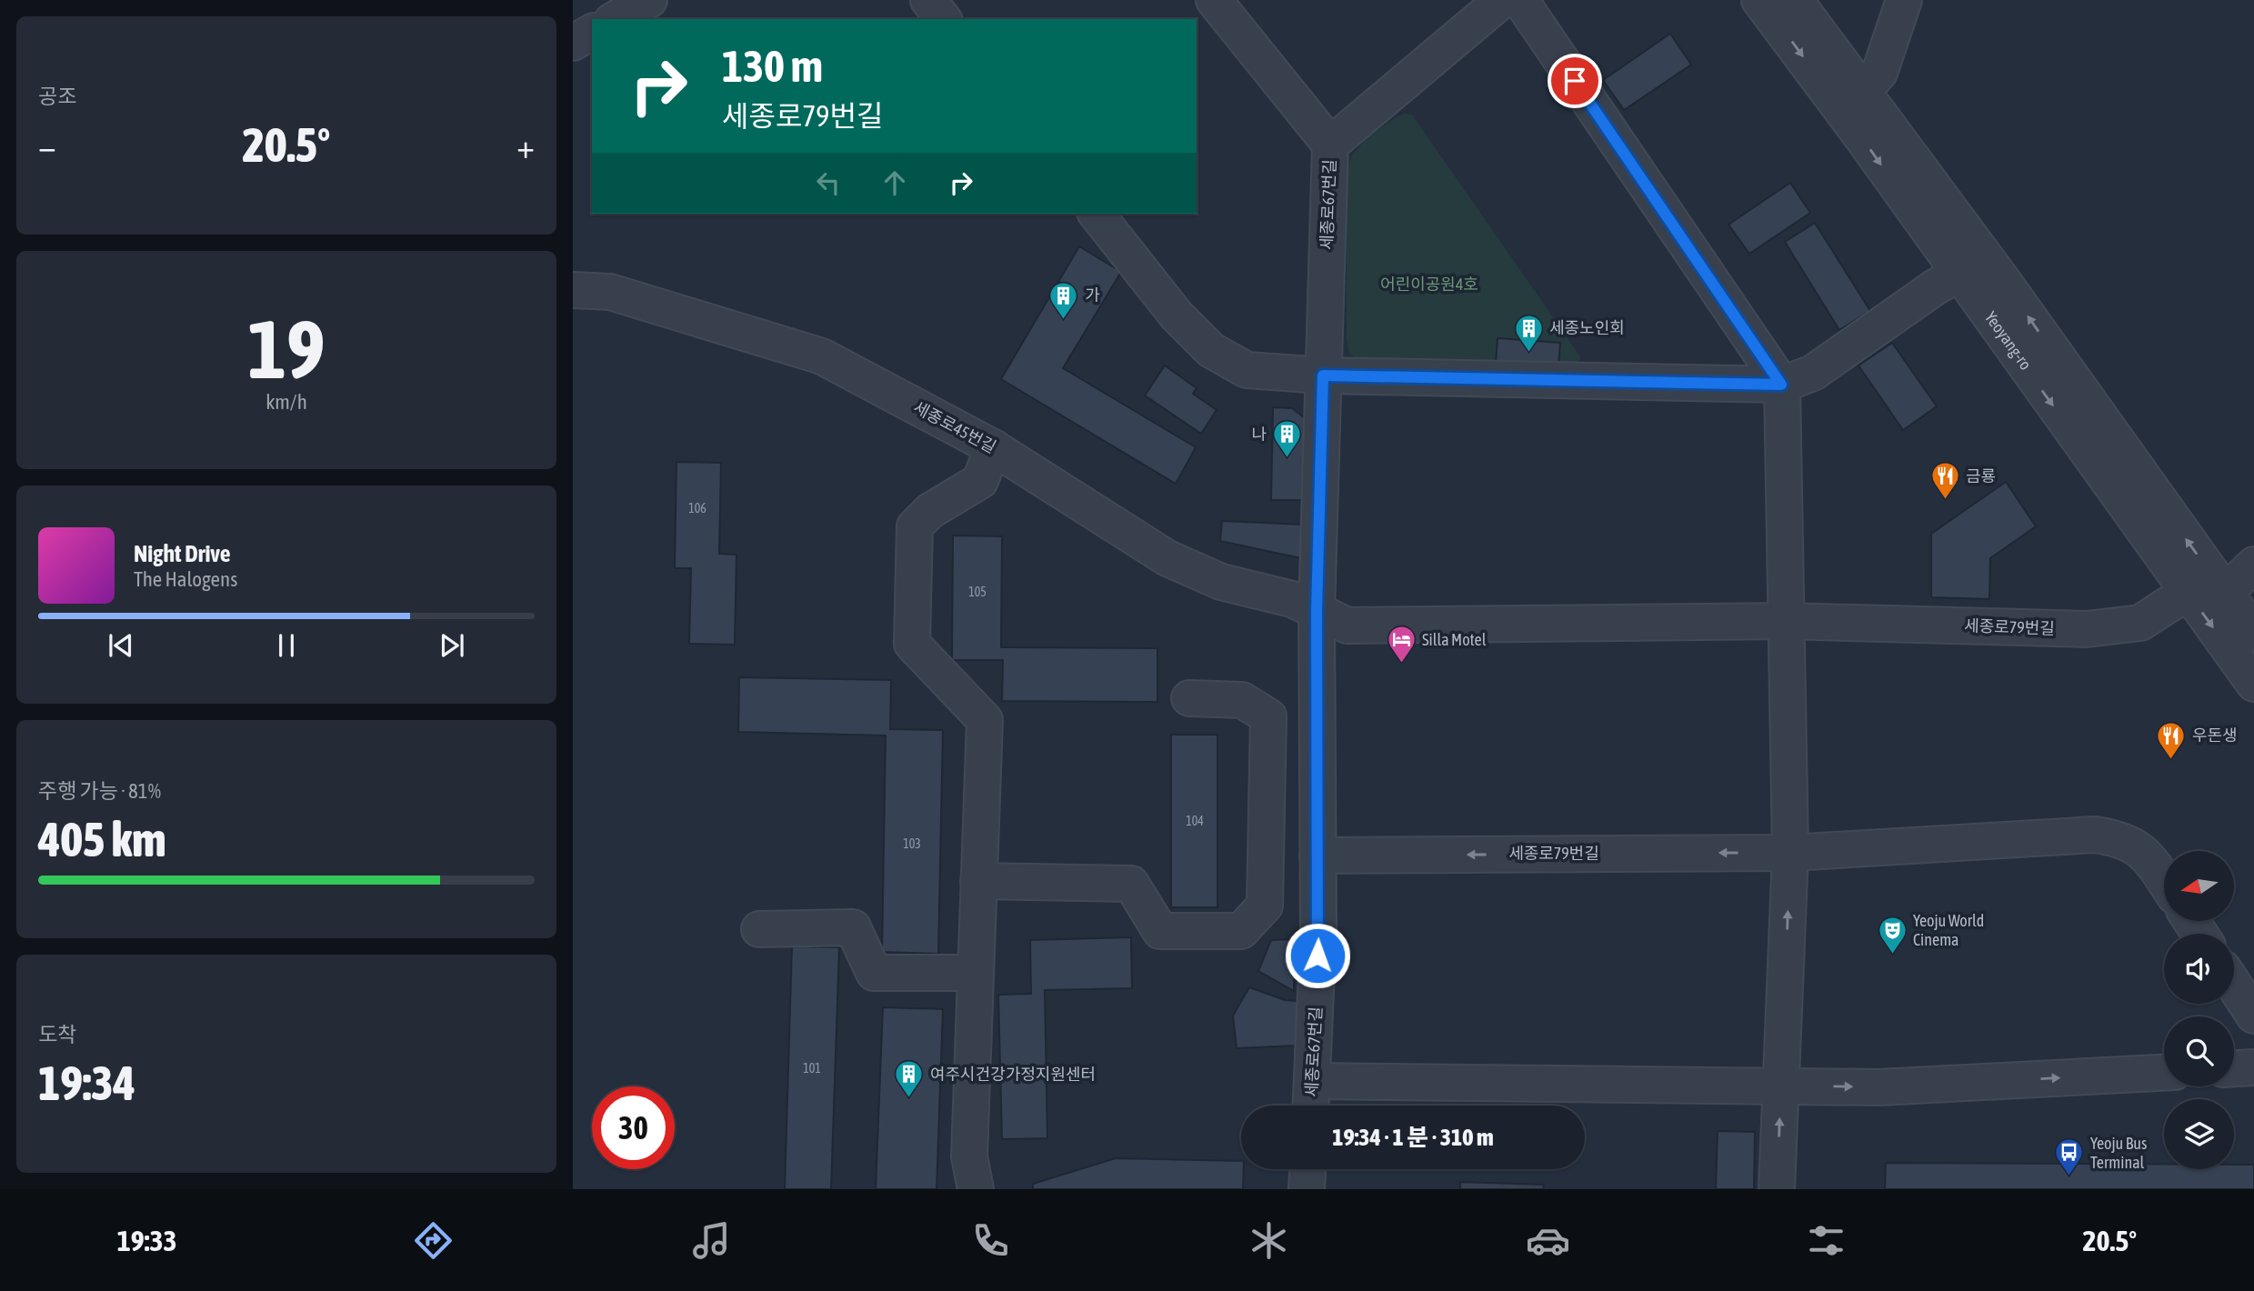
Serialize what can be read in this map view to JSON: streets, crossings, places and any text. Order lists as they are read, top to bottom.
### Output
{
  "streets": {
    "street": [
      "세종로67번길",
      "Yeoyang-ro",
      "세종로45번길",
      "세종로79번길"
    ]
  },
  "crossings": [
    ["세종로67번길", "세종로45번길"],
    ["세종로67번길", "세종로79번길"],
    ["Yeoyang-ro", "세종로79번길"],
    ["세종로45번길", "세종로79번길"]
  ],
  "parks": ["어린이공원4호"],
  "places": {
    "building": [
      "가",
      "세종노인회",
      "나",
      "여주시건강가정지원센터"
    ],
    "restaurant": ["금룡", "우돈생"],
    "hotel": ["Silla Motel"],
    "theatre": ["Yeoju World Cinema"],
    "bus stop": ["Yeoju Bus Terminal"]
  },
  "house_numbers": [
    "106",
    "105",
    "104",
    "103",
    "101"
  ],
  "north": "left",
  "page": {
    "tile": [
      "공조",
      ["19", "km/h"],
      ["주행 가능 · 81%", "405 km"],
      ["도착", "19:34"]
    ],
    "turn": ["130 m", "세종로79번길"],
    "heat": ["−", "20.5°", "+"],
    "song": ["Night Drive", "The Halogens"],
    "limit": "30",
    "trip": "19:34 · 1 분 · 310 m",
    "tabs": ["19:33", "20.5°"]
  }
}
